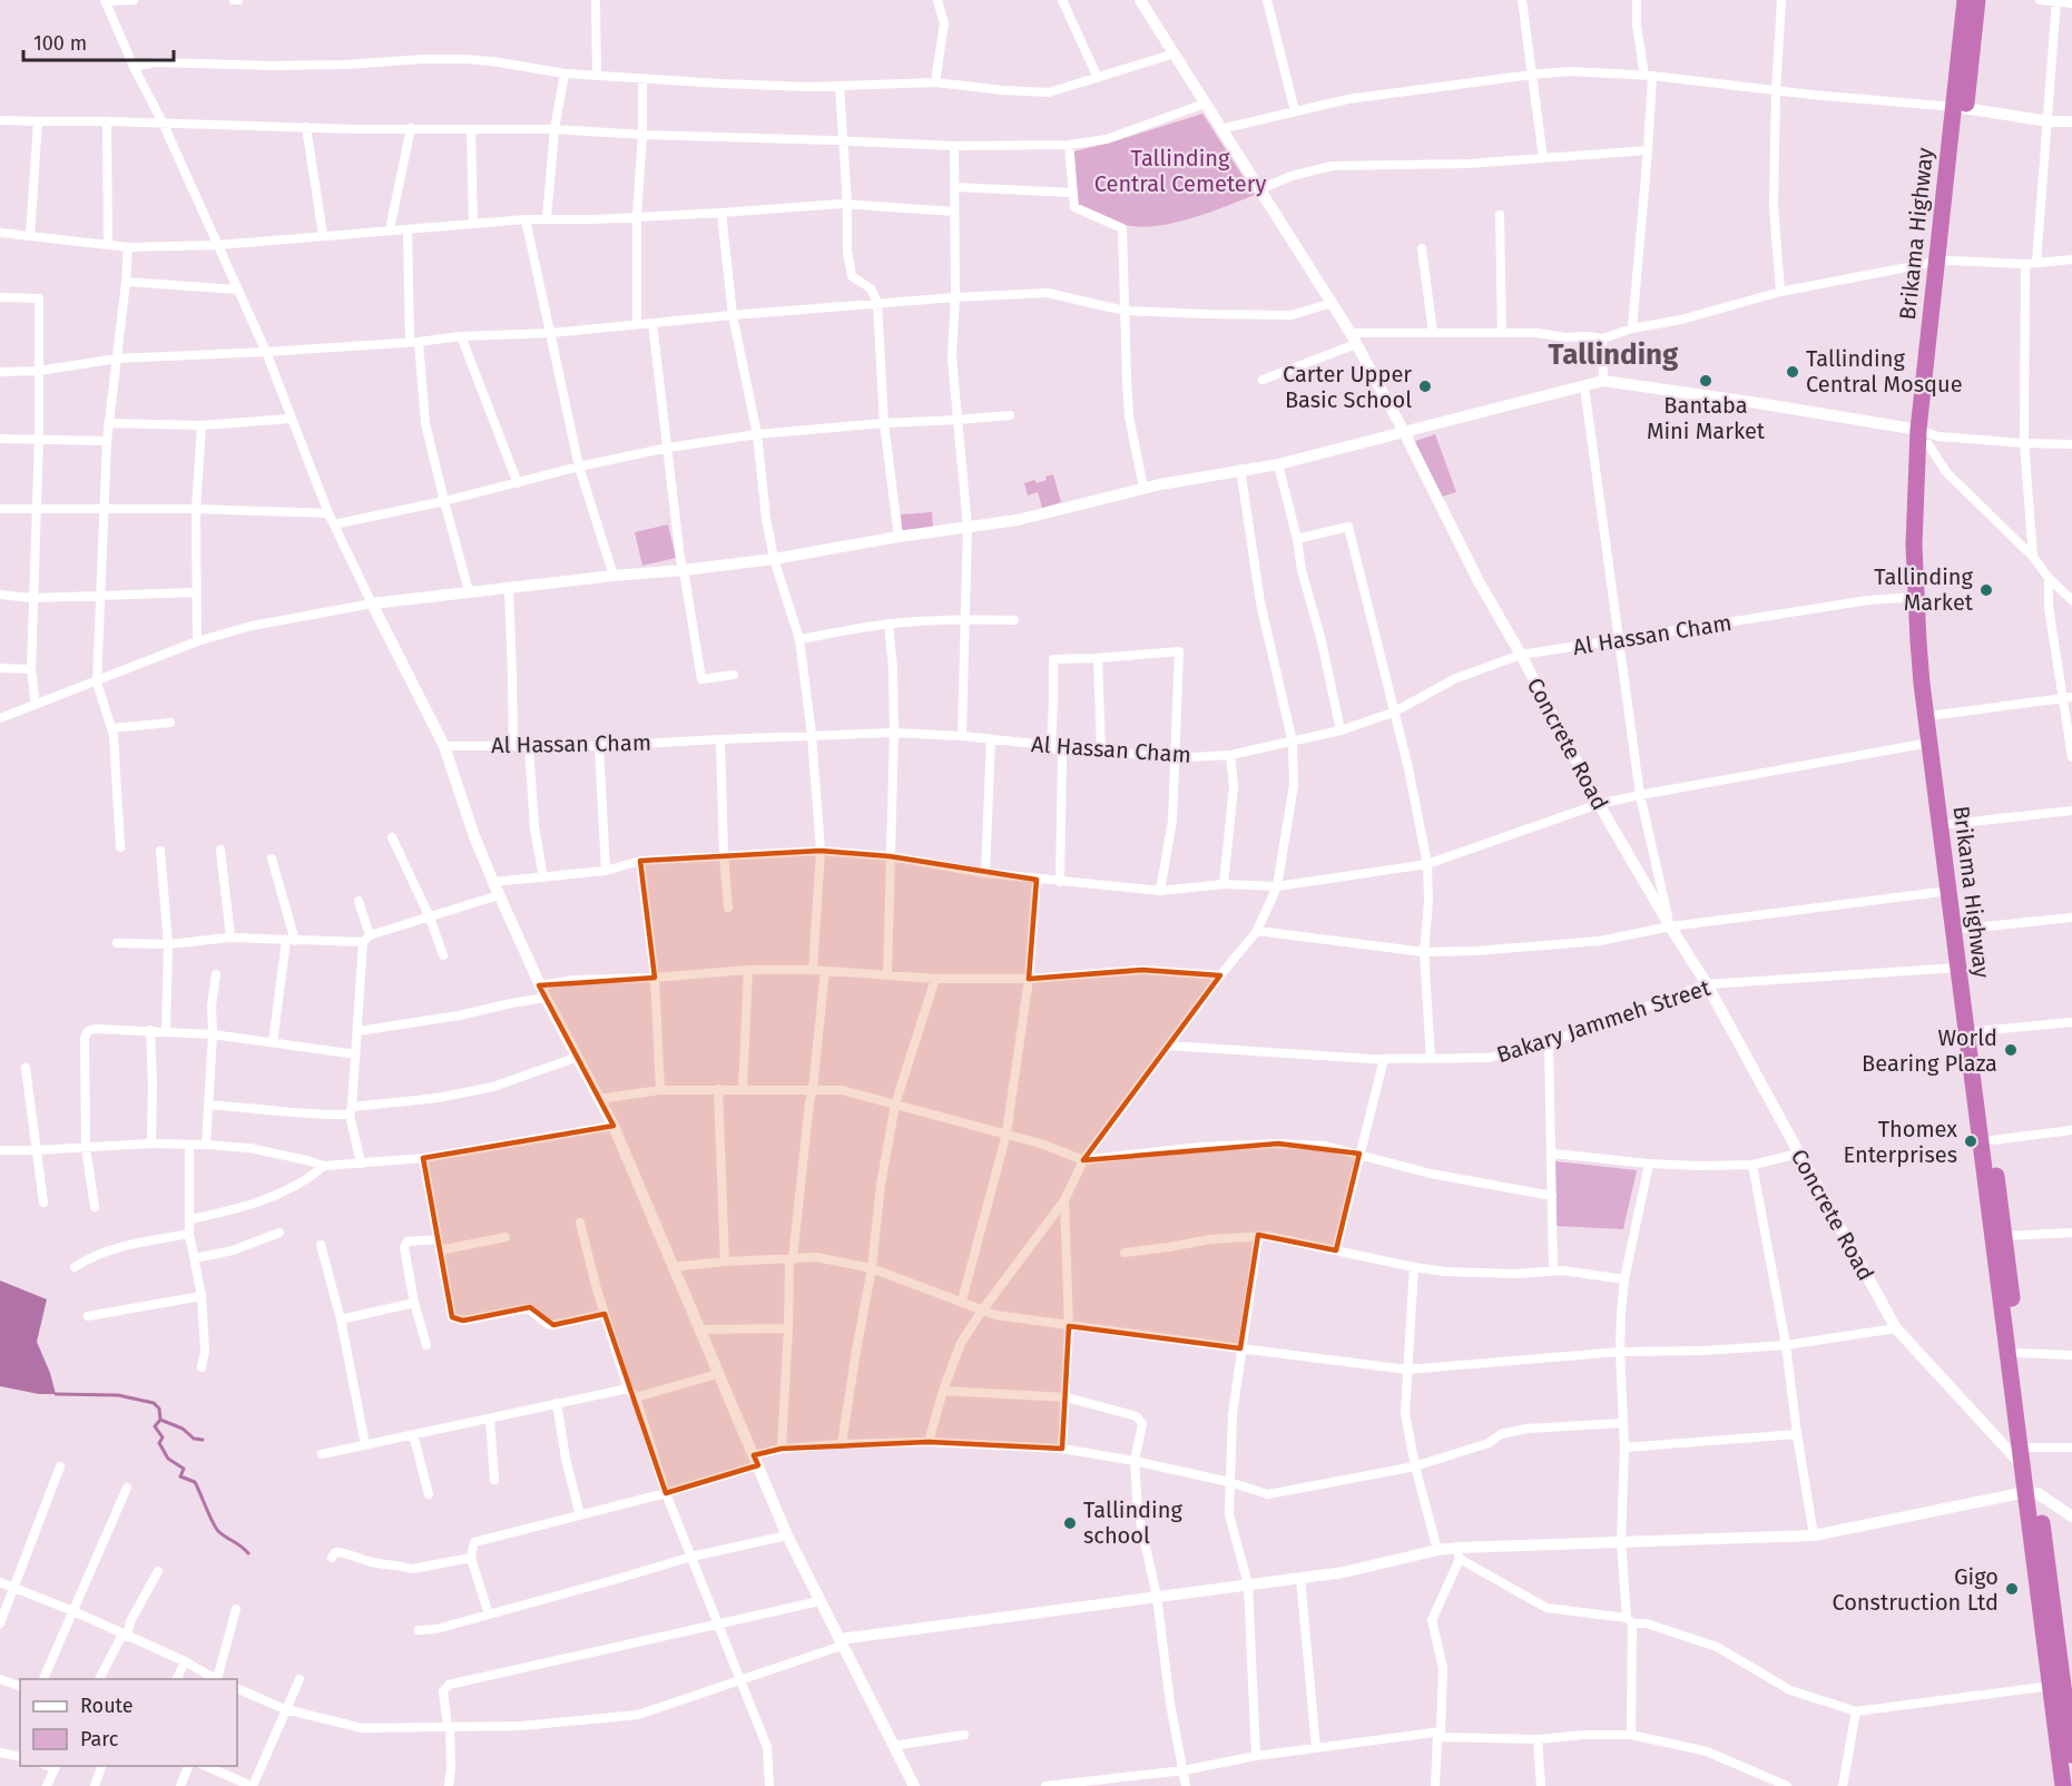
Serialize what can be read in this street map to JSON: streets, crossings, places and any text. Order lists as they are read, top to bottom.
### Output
{
  "streets": {
    "highway": ["Brikama Highway"],
    "street": ["Al Hassan Cham", "Concrete Road", "Bakary Jammeh Street"]
  },
  "crossings": [
    ["Brikama Highway", "Al Hassan Cham"],
    ["Brikama Highway", "Concrete Road"],
    ["Brikama Highway", "Bakary Jammeh Street"],
    ["Al Hassan Cham", "Concrete Road"],
    ["Concrete Road", "Bakary Jammeh Street"]
  ],
  "districts": ["Tallinding"],
  "parks": ["Tallinding Central Cemetery"],
  "places": [
    "Tallinding Central Mosque",
    "Bantaba Mini Market",
    "Carter Upper Basic School",
    "Tallinding Market",
    "World Bearing Plaza",
    "Thomex Enterprises",
    "Tallinding school",
    "Gigo Construction Ltd"
  ],
  "legend": ["Route", "Parc"],
  "scale_bar": "100 m"
}
